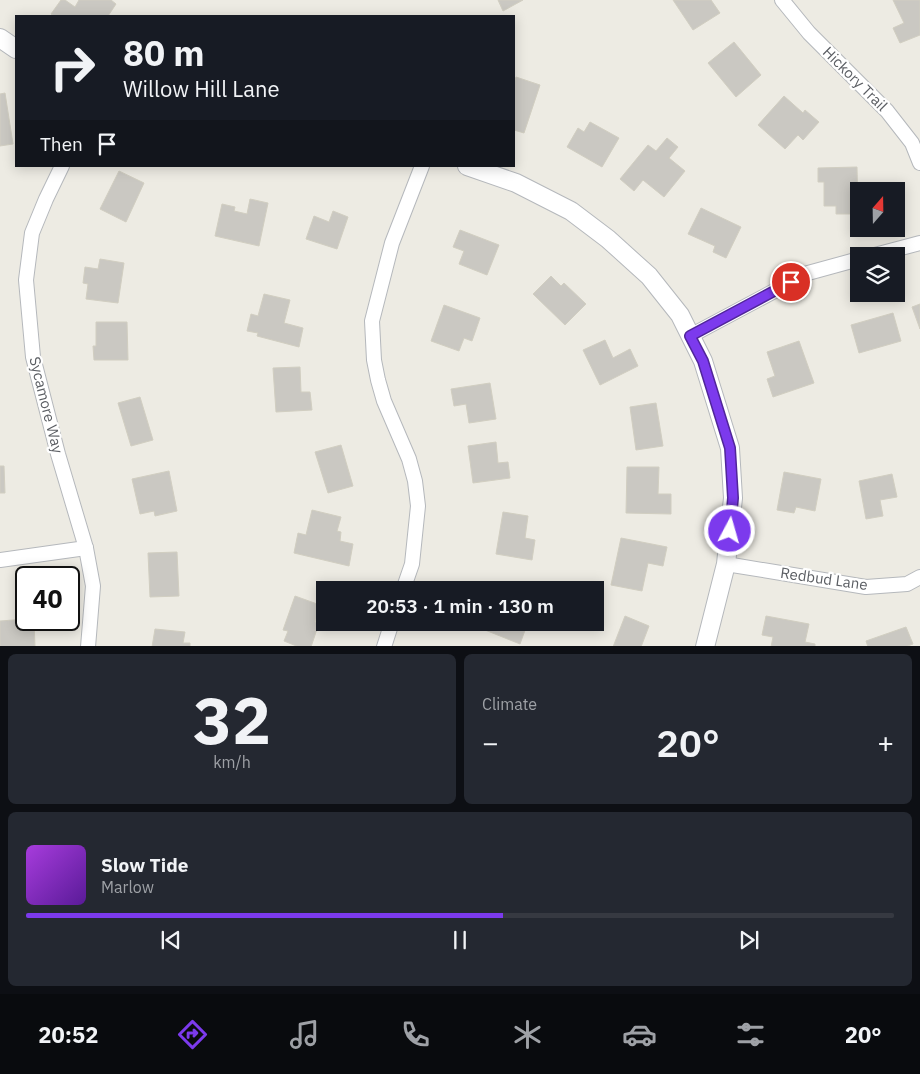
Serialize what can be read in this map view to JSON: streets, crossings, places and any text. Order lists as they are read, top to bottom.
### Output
{
  "streets": {
    "street": ["Hickory Trail", "Sycamore Way", "Redbud Lane"]
  },
  "north": "top",
  "page": {
    "turn": ["80 m", "Willow Hill Lane"],
    "then": "Then",
    "limit": "40",
    "trip": "20:53 · 1 min · 130 m",
    "tile": [
      ["32", "km/h"],
      "Climate"
    ],
    "heat": ["−", "20°", "+"],
    "song": ["Slow Tide", "Marlow"],
    "tabs": ["20:52", "20°"]
  }
}
